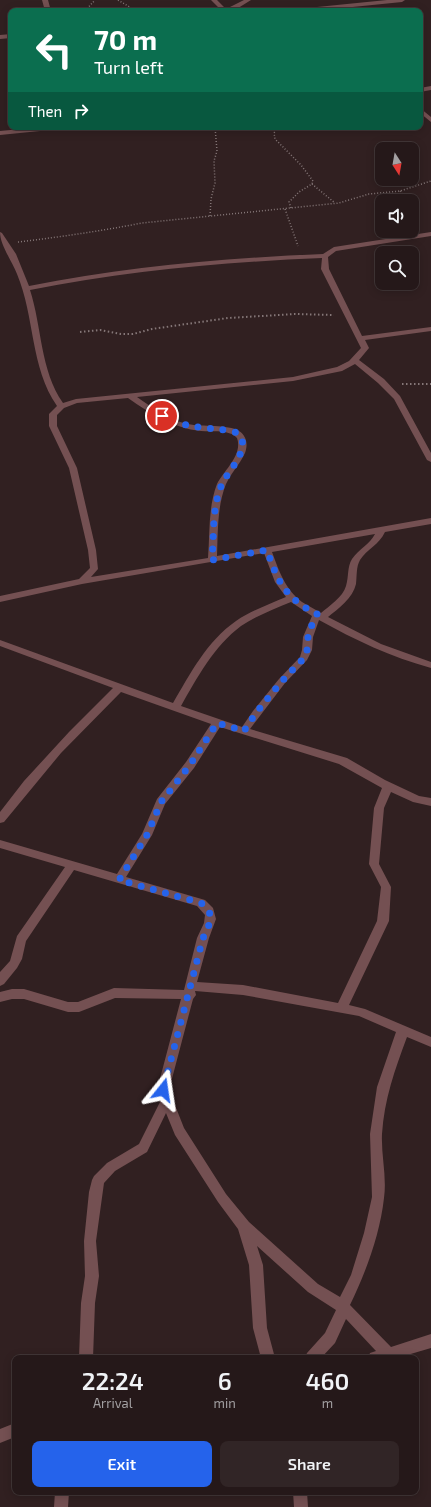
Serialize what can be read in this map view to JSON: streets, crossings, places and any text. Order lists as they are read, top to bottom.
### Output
{
  "north": "bottom",
  "page": {
    "turn": ["70 m", "Turn left"],
    "then": "Then",
    "eta": [
      "22:24",
      "Arrival",
      "6",
      "min",
      "460",
      "m"
    ],
    "buttons": ["Exit", "Share"]
  }
}
